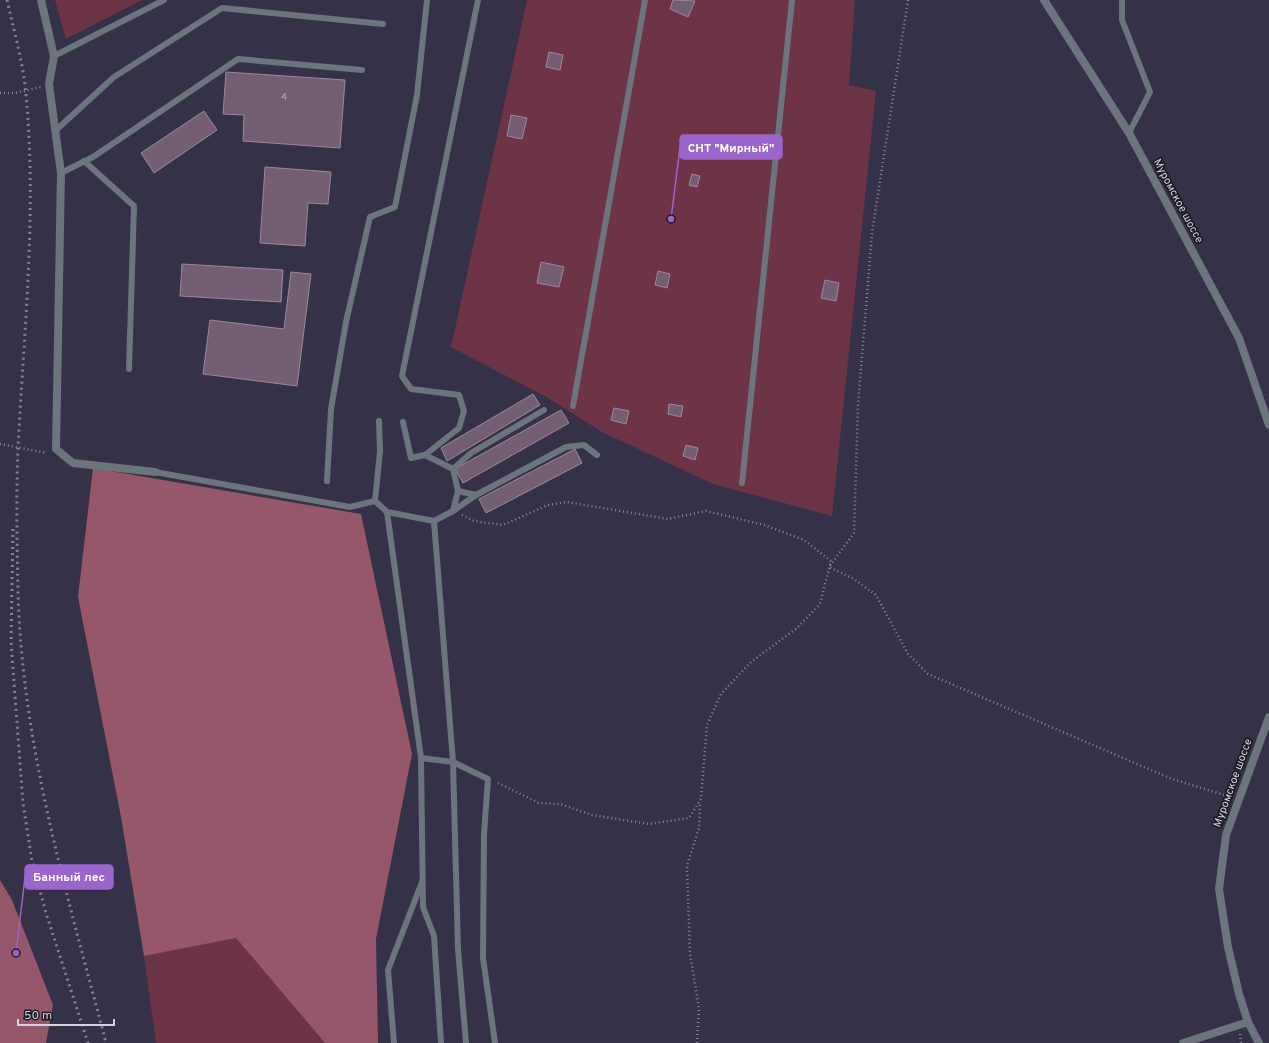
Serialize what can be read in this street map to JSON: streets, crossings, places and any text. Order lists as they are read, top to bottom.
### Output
{
  "streets": {
    "street": ["Муромское шоссе"]
  },
  "places": ["СНТ \"Мирный\"", "Банный лес"],
  "house_numbers": ["4"],
  "scale_bar": "50 m"
}
